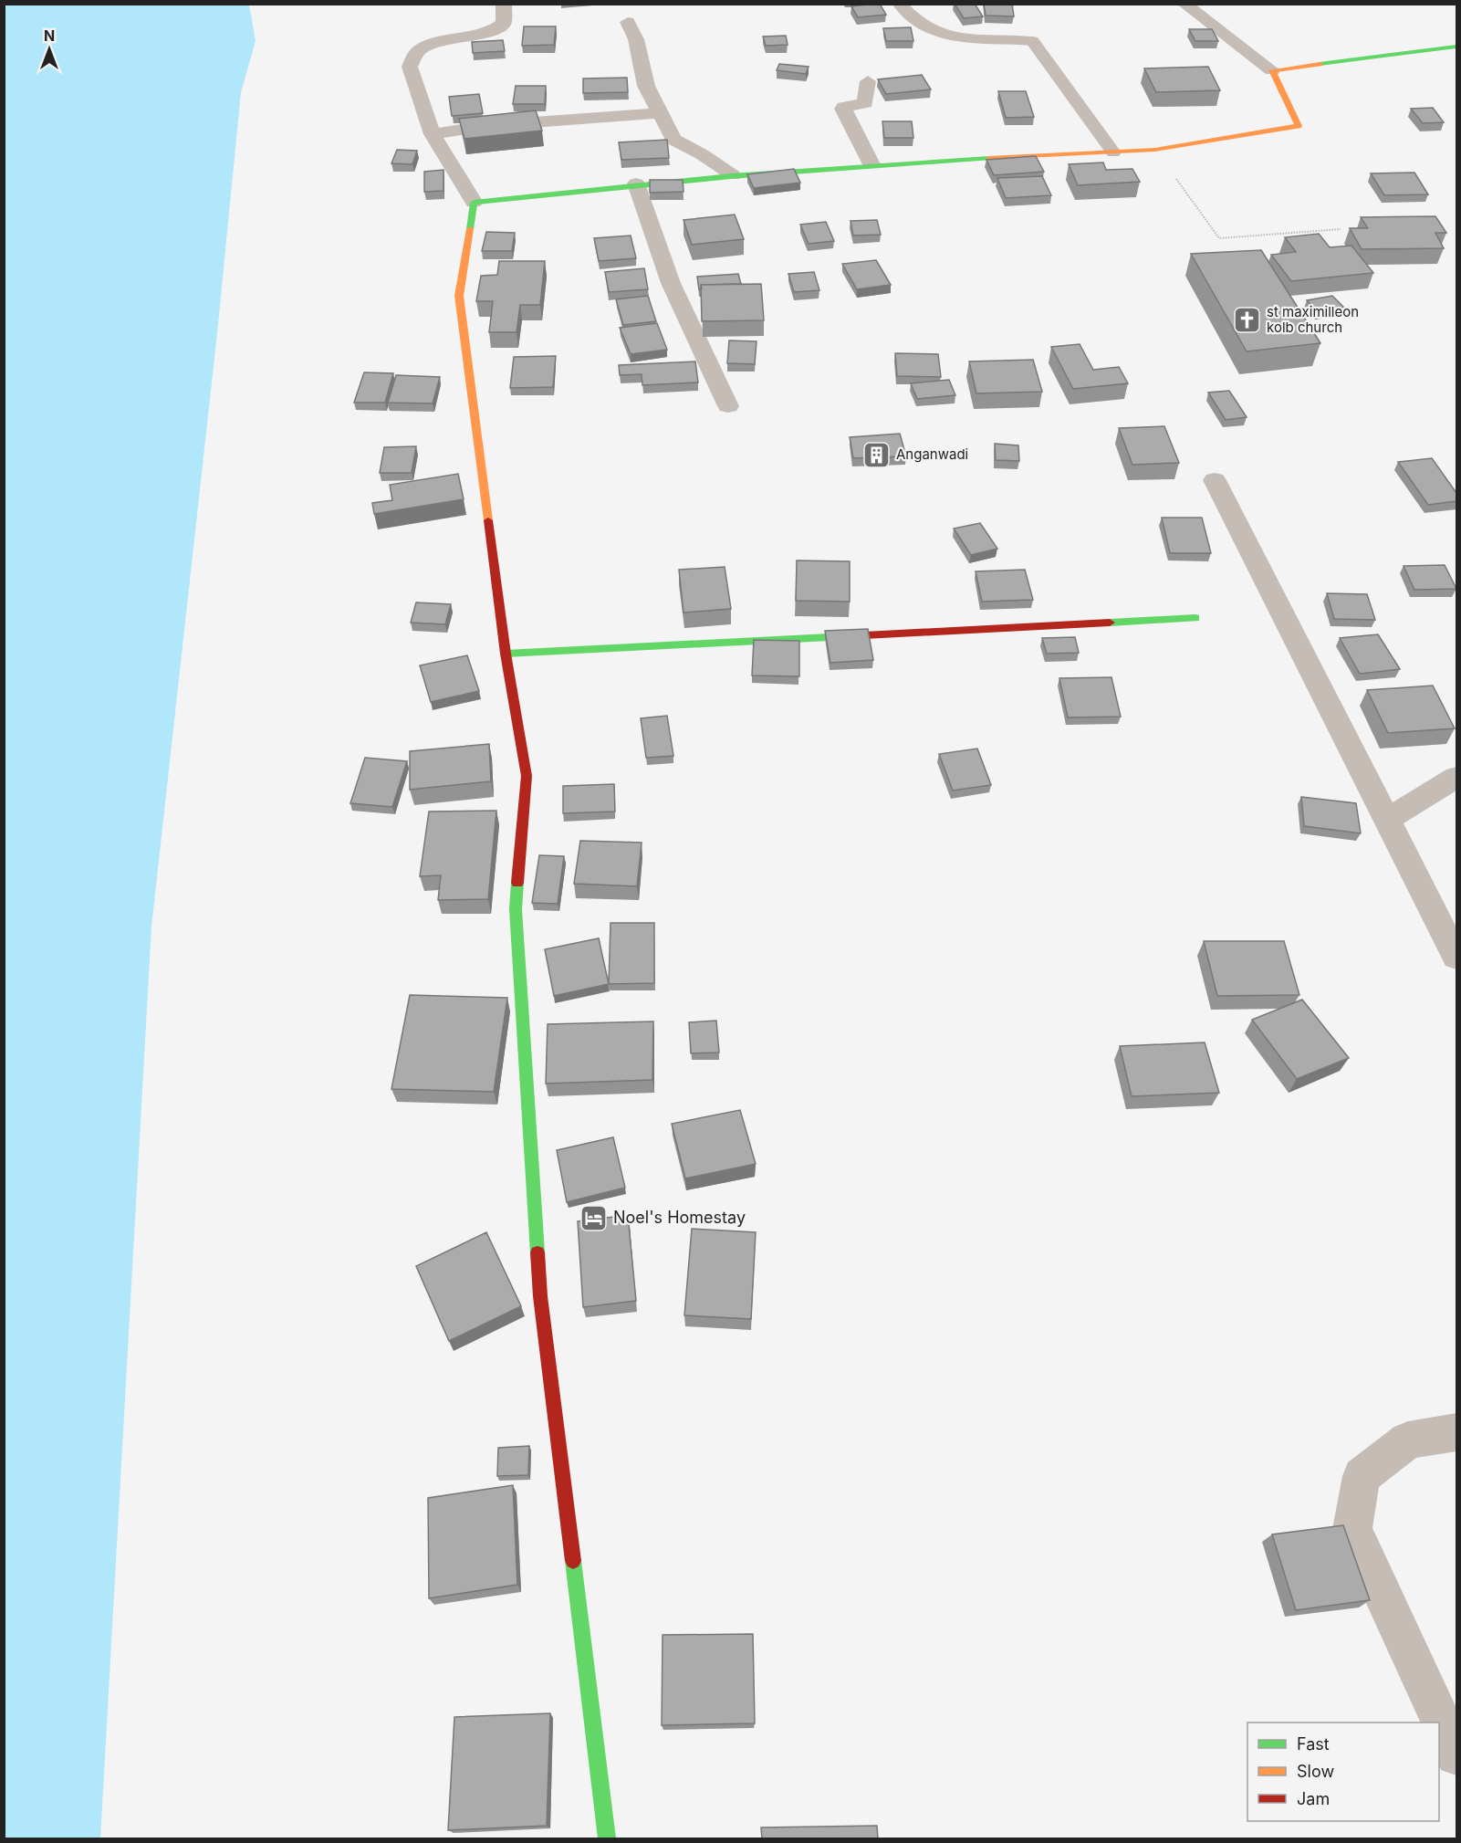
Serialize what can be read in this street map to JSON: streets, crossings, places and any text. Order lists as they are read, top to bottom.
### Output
{
  "places": {
    "church": ["st maximilleon kolb church"],
    "building": ["Anganwadi"],
    "hotel": ["Noel's Homestay"]
  },
  "legend": ["Fast", "Slow", "Jam"],
  "north": "top"
}
